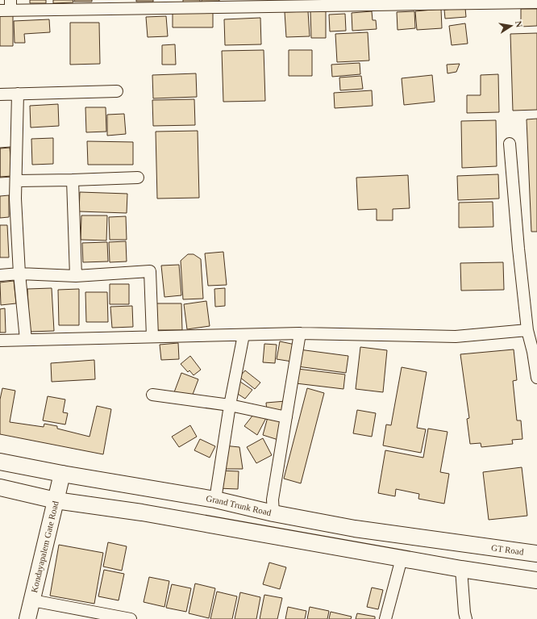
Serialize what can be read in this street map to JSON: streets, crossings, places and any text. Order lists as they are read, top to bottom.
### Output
{
  "streets": {
    "main road": ["Grand Trunk Road", "Kondayapalem Gate Road", "GT Road"]
  },
  "crossings": [
    ["Grand Trunk Road", "Kondayapalem Gate Road"],
    ["Grand Trunk Road", "GT Road"]
  ],
  "north": "right"
}
